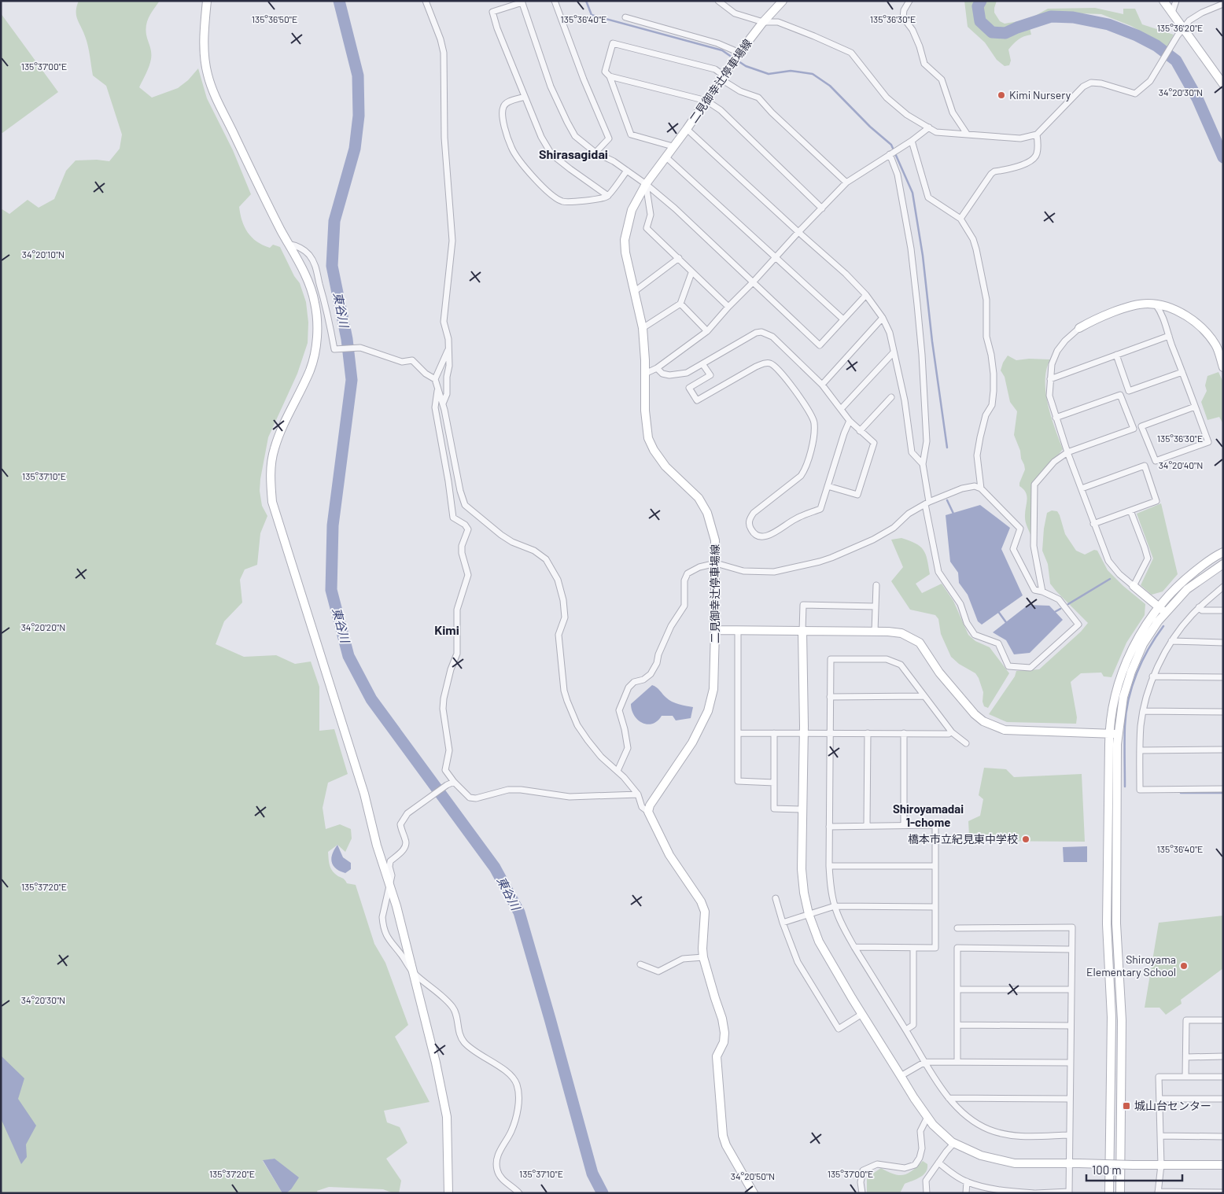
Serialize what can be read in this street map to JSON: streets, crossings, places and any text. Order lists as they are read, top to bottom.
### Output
{
  "streets": {
    "street": ["二見御幸辻停車場線"]
  },
  "districts": ["Shirasagidai", "Kimi", "Shiroyamadai 1-chome"],
  "water": ["東谷川"],
  "places": {
    "other": ["Kimi Nursery", "橋本市立紀見東中学校", "Shiroyama Elementary School"],
    "transit": ["城山台センター"]
  },
  "scale_bar": "100 m",
  "coordinates": [
    "135°36'40\"E",
    "135°36'30\"E",
    "135°36'50\"E",
    "135°36'20\"E",
    "135°37'00\"E",
    "34°20'30\"N",
    "34°20'10\"N",
    "34°20'40\"N",
    "135°37'10\"E",
    "34°20'20\"N",
    "135°37'20\"E",
    "34°20'50\"N"
  ]
}
